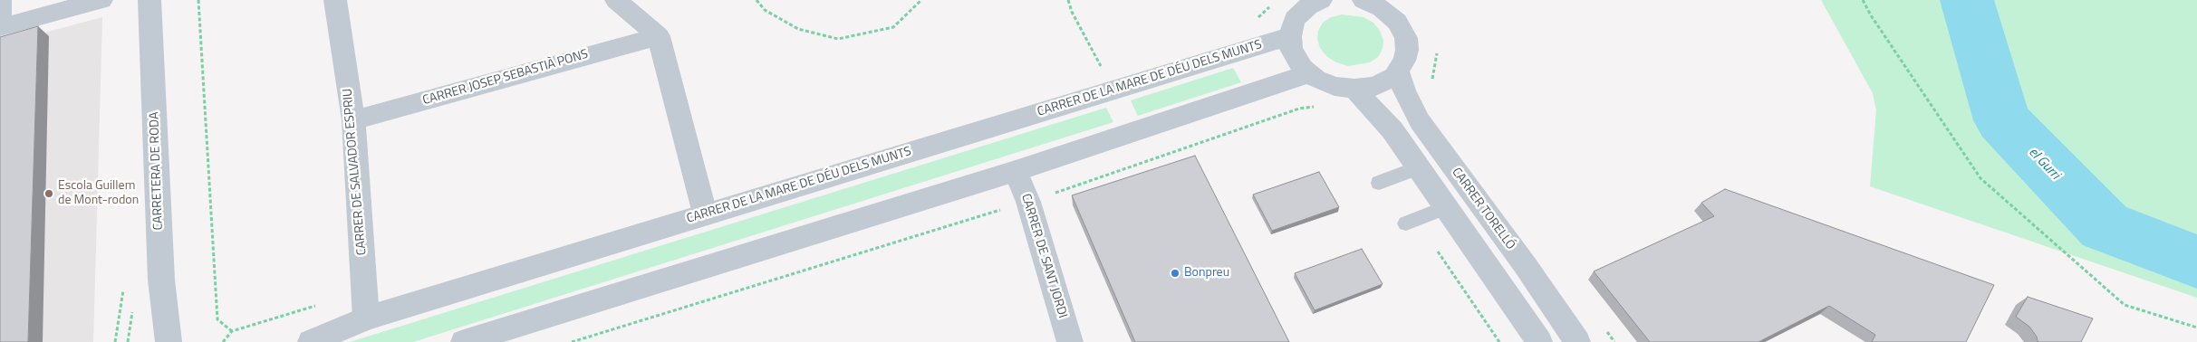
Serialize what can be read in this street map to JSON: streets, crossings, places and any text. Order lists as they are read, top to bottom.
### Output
{
  "streets": {
    "street": [
      "CARRER JOSEP SEBASTIÀ PONS",
      "CARRER DE LA MARE DE DÉU DELS MUNTS",
      "CARRETERA DE RODA",
      "CARRER DE SALVADOR ESPRIU",
      "CARRER TORELLÓ",
      "CARRER DE SANT JORDI"
    ]
  },
  "crossings": [
    ["CARRER JOSEP SEBASTIÀ PONS", "CARRER DE SALVADOR ESPRIU"],
    ["CARRER DE LA MARE DE DÉU DELS MUNTS", "CARRER DE SALVADOR ESPRIU"]
  ],
  "water": ["el Gurri"],
  "places": ["Escola Guillem de Mont-rodon", "Bonpreu"]
}
